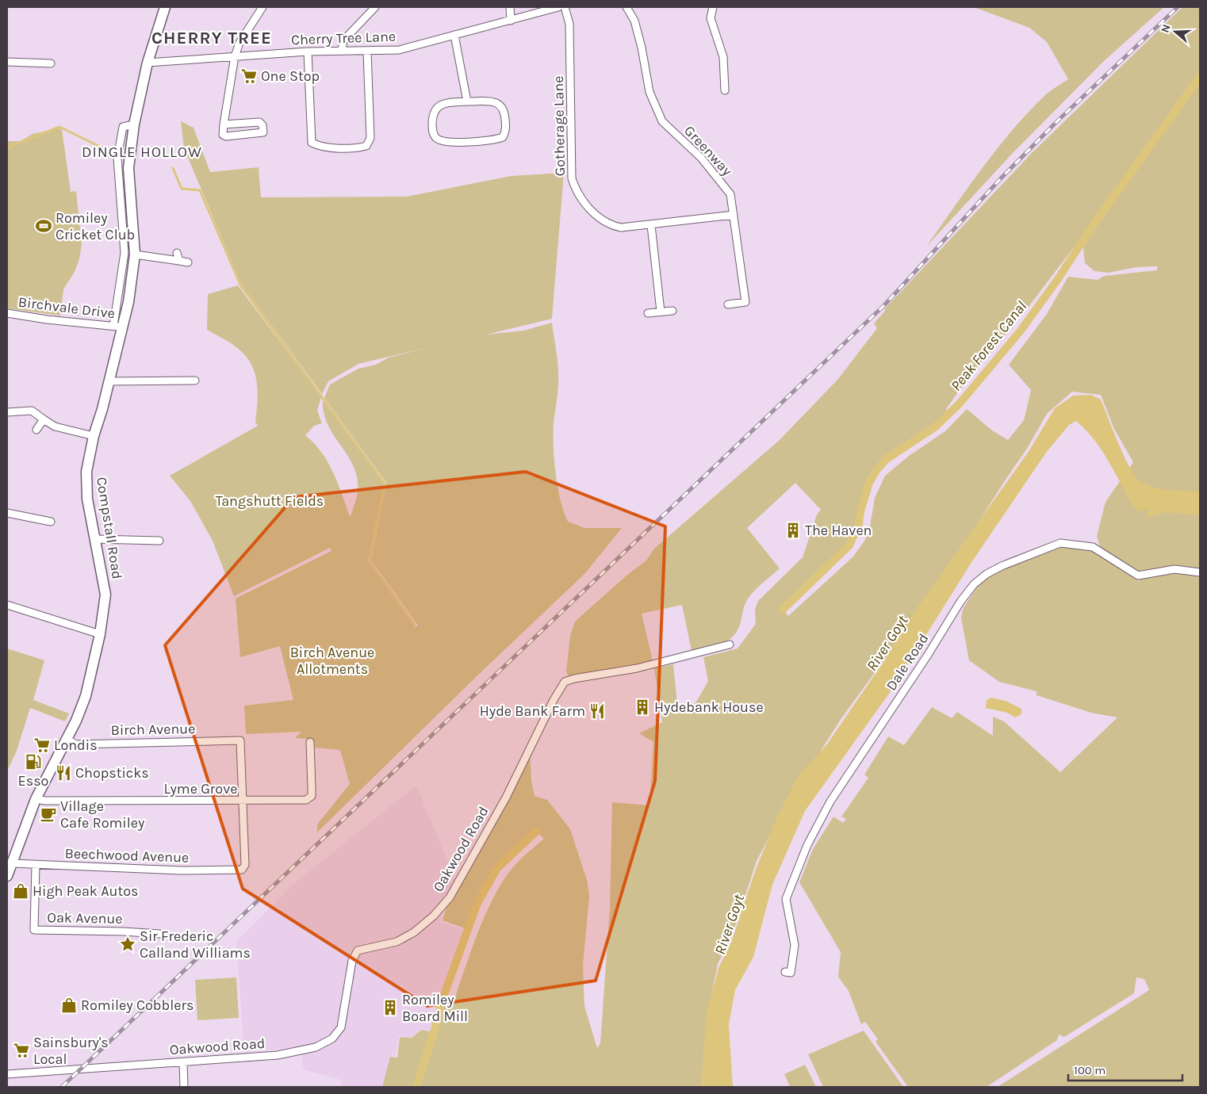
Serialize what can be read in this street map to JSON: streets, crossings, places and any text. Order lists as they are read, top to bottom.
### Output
{
  "streets": {
    "main road": ["Compstall Road"],
    "street": [
      "Cherry Tree Lane",
      "Gotherage Lane",
      "Greenway",
      "Birchvale Drive",
      "Dale Road",
      "Birch Avenue",
      "Lyme Grove",
      "Oakwood Road",
      "Beechwood Avenue",
      "Oak Avenue"
    ]
  },
  "crossings": [
    ["Cherry Tree Lane", "Compstall Road"],
    ["Gotherage Lane", "Greenway"],
    ["Birchvale Drive", "Compstall Road"],
    ["Compstall Road", "Birch Avenue"],
    ["Compstall Road", "Lyme Grove"],
    ["Compstall Road", "Beechwood Avenue"],
    ["Birch Avenue", "Lyme Grove"],
    ["Birch Avenue", "Beechwood Avenue"],
    ["Lyme Grove", "Beechwood Avenue"],
    ["Beechwood Avenue", "Oak Avenue"]
  ],
  "districts": ["CHERRY TREE", "DINGLE HOLLOW"],
  "water": ["Peak Forest Canal", "River Goyt"],
  "parks": ["Tangshutt Fields", "Birch Avenue Allotments"],
  "places": {
    "supermarket": ["One Stop", "Londis", "Sainsbury's Local"],
    "sports": ["Romiley Cricket Club"],
    "building": ["The Haven", "Hydebank House", "Romiley Board Mill"],
    "restaurant": ["Hyde Bank Farm", "Chopsticks"],
    "fuel station": ["Esso"],
    "cafe": ["Village Cafe Romiley"],
    "shop": ["High Peak Autos", "Romiley Cobblers"],
    "place": ["Sir Frederic Calland Williams"]
  },
  "scale_bar": "100 m",
  "north": "left"
}
